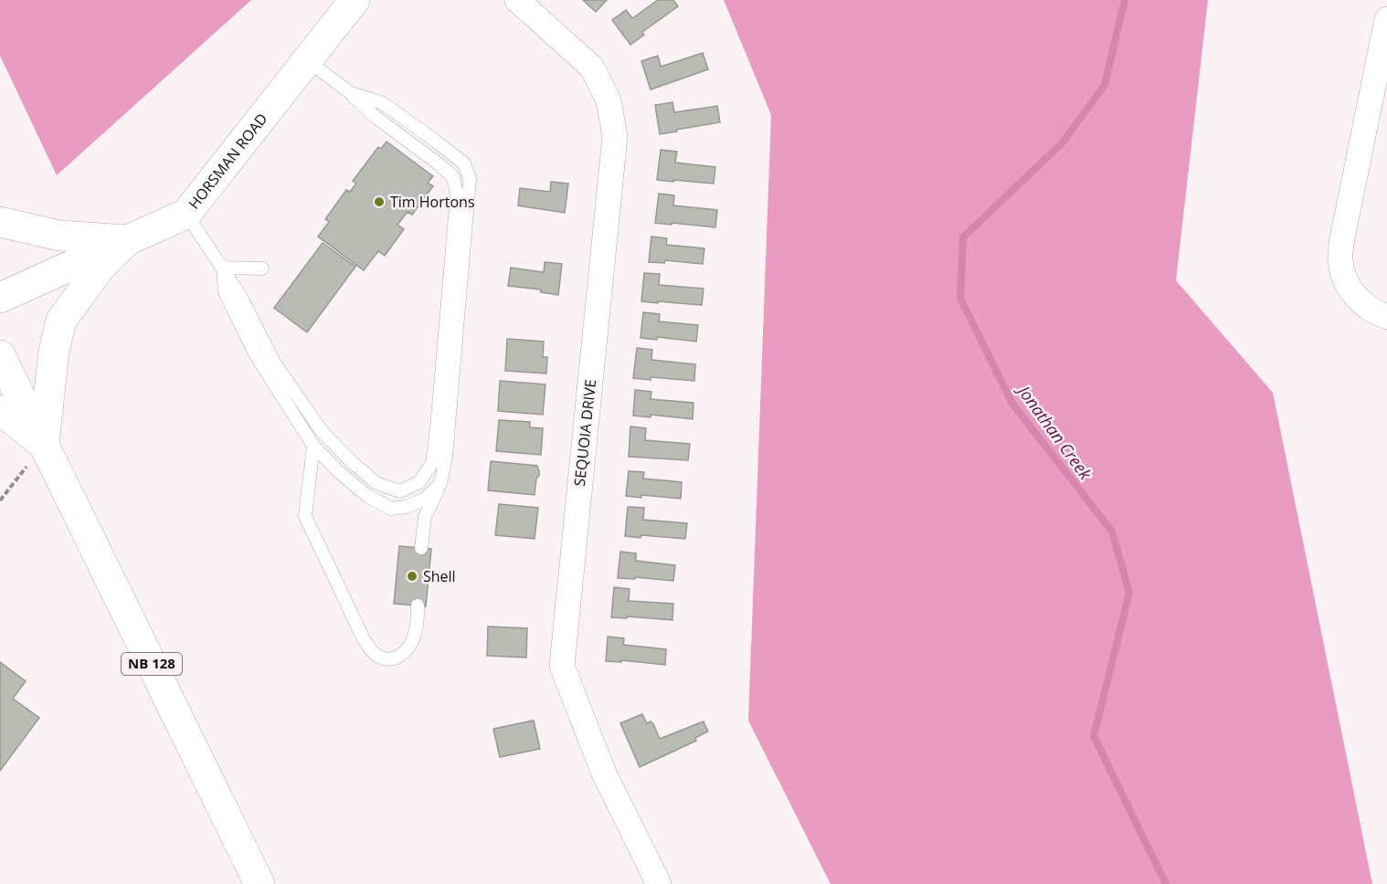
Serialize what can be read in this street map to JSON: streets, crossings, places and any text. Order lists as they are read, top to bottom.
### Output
{
  "streets": {
    "main road": ["HORSMAN ROAD", "NB 128"],
    "street": ["SEQUOIA DRIVE"]
  },
  "water": ["Jonathan Creek"],
  "places": ["Tim Hortons", "Shell"]
}
